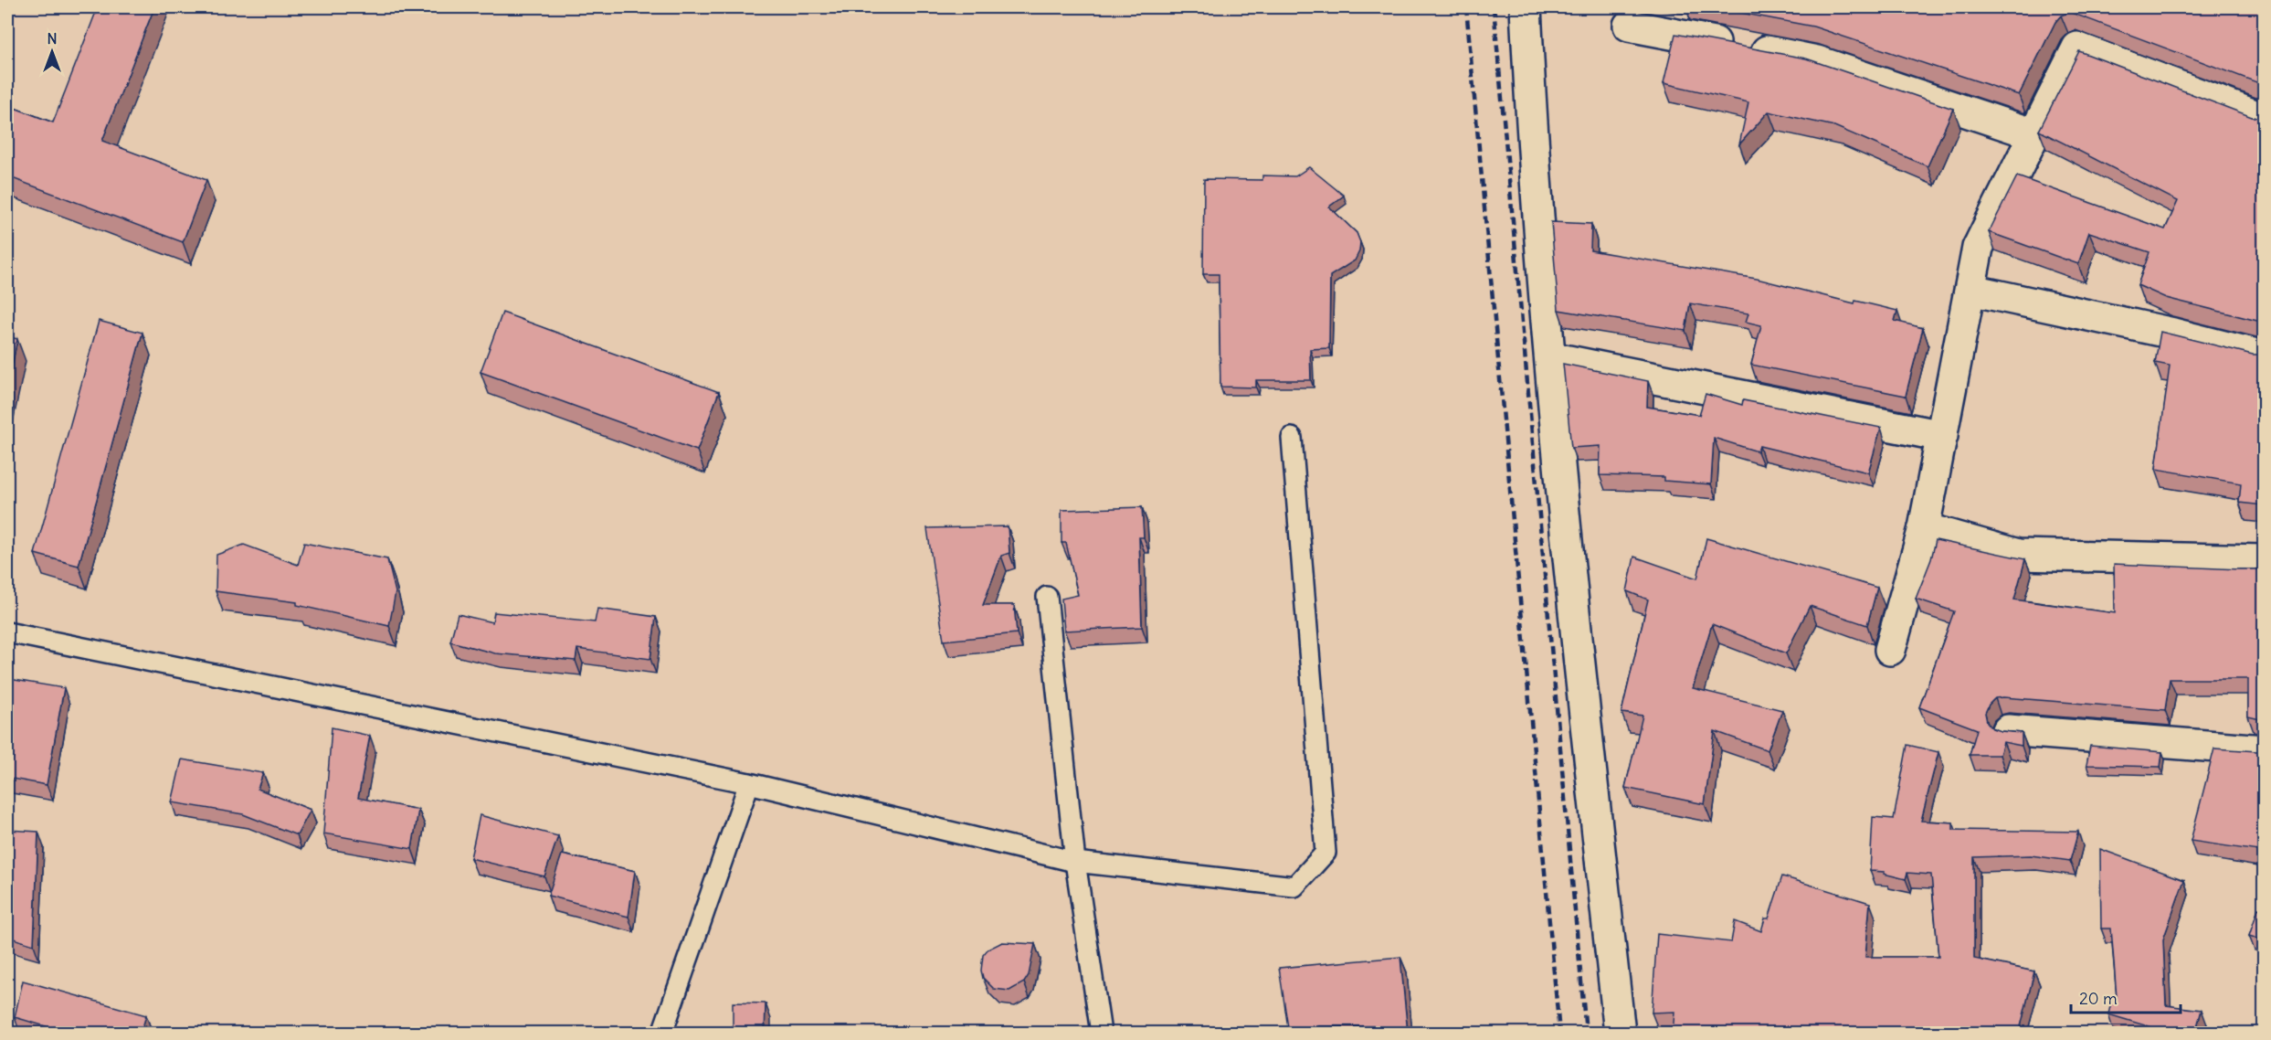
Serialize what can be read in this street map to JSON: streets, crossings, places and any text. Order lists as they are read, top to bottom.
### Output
{
  "scale_bar": "20 m",
  "north": "top"
}
